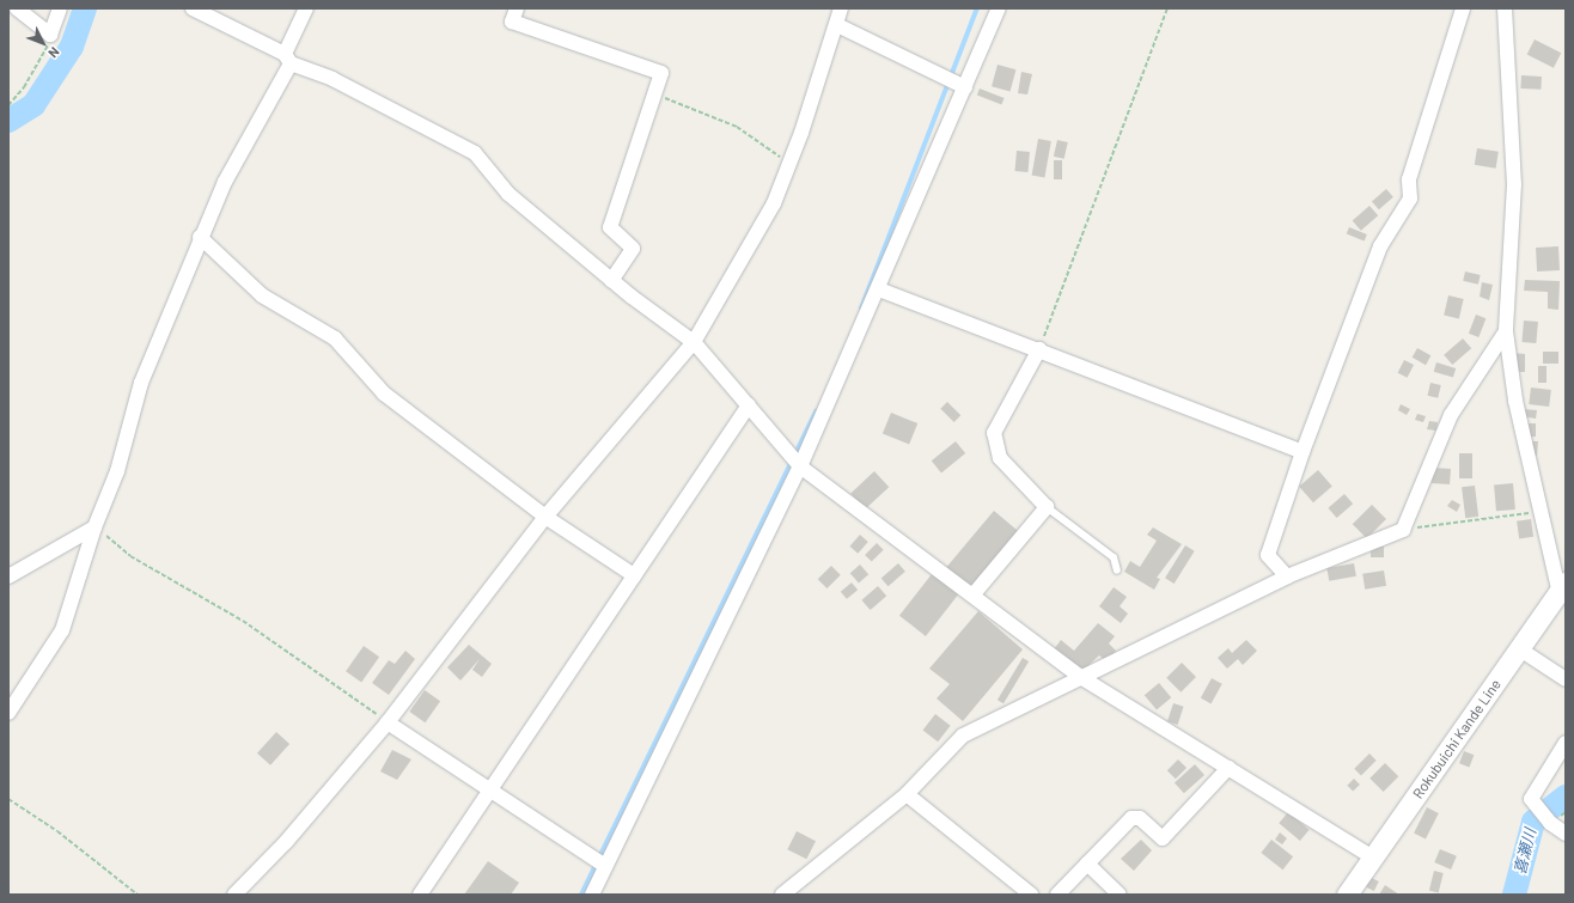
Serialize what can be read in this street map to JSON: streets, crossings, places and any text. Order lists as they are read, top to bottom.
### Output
{
  "streets": {
    "main road": ["Rokubuichi Kande Line"]
  },
  "water": ["喜瀬川"],
  "north": "bottom right"
}
